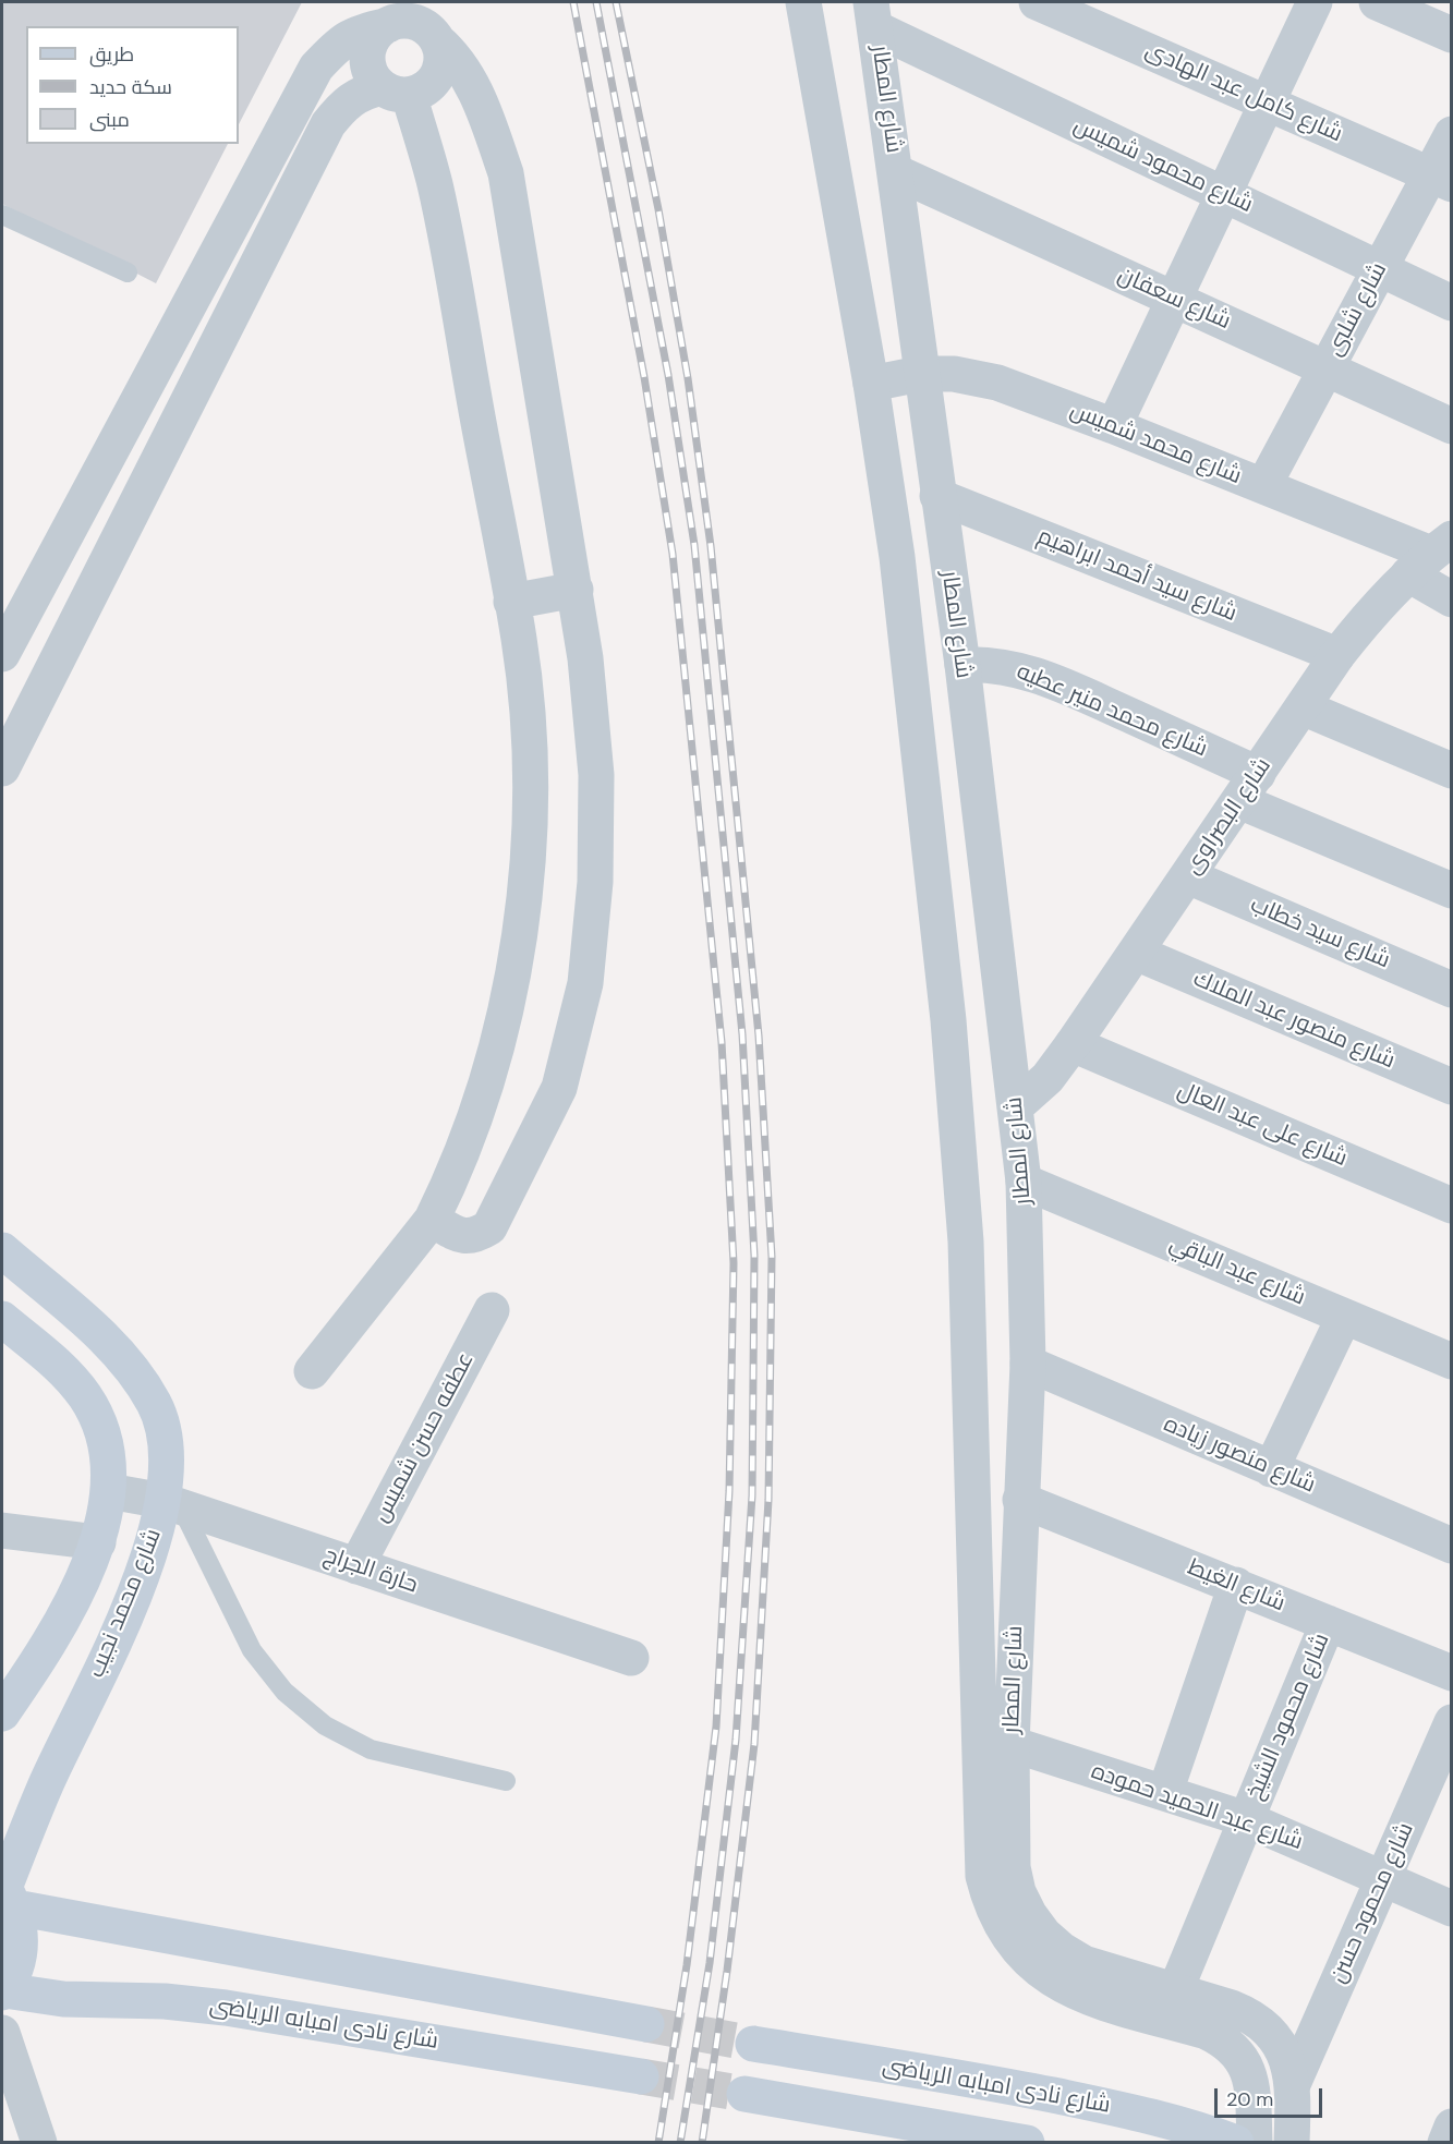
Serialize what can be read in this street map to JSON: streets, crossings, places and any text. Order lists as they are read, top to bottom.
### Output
{
  "streets": {
    "main road": ["شارع محمد نجيب", "شارع نادى امبابه الرياضى"],
    "street": [
      "شارع كامل عبد الهادى",
      "شارع المطار",
      "شارع محمود شميس",
      "شارع سعفان",
      "شارع شلبى",
      "شارع محمد شميس",
      "شارع سيد أحمد ابراهيم",
      "شارع محمد منير عطيه",
      "شارع البصراوى",
      "شارع سيد خطاب",
      "شارع منصور عبد الملاك",
      "شارع على عبد العال",
      "شارع عبد الباقي",
      "عطفه حسن شميس",
      "شارع منصور زياده",
      "حارة الجراج",
      "شارع الغيط",
      "شارع محمود الشيخ",
      "شارع عبد الحميد حموده",
      "شارع محمود حسن"
    ]
  },
  "crossings": [
    ["شارع كامل عبد الهادى", "شارع شلبى"],
    ["شارع المطار", "شارع محمود شميس"],
    ["شارع المطار", "شارع سعفان"],
    ["شارع المطار", "شارع محمد شميس"],
    ["شارع المطار", "شارع سيد أحمد ابراهيم"],
    ["شارع المطار", "شارع محمد منير عطيه"],
    ["شارع المطار", "شارع البصراوى"],
    ["شارع المطار", "شارع عبد الباقي"],
    ["شارع المطار", "شارع منصور زياده"],
    ["شارع المطار", "شارع الغيط"],
    ["شارع المطار", "شارع محمود الشيخ"],
    ["شارع المطار", "شارع عبد الحميد حموده"],
    ["شارع المطار", "شارع محمود حسن"],
    ["شارع محمود شميس", "شارع شلبى"],
    ["شارع سعفان", "شارع شلبى"],
    ["شارع شلبى", "شارع محمد شميس"],
    ["شارع محمد شميس", "شارع البصراوى"],
    ["شارع سيد أحمد ابراهيم", "شارع البصراوى"],
    ["شارع محمد منير عطيه", "شارع البصراوى"],
    ["شارع البصراوى", "شارع سيد خطاب"],
    ["شارع البصراوى", "شارع منصور عبد الملاك"],
    ["شارع البصراوى", "شارع على عبد العال"],
    ["عطفه حسن شميس", "حارة الجراج"],
    ["حارة الجراج", "شارع محمد نجيب"],
    ["شارع الغيط", "شارع محمود الشيخ"],
    ["شارع محمود الشيخ", "شارع عبد الحميد حموده"],
    ["شارع عبد الحميد حموده", "شارع محمود حسن"]
  ],
  "legend": ["طريق", "سكة حديد", "مبنى"],
  "scale_bar": "20 m"
}
